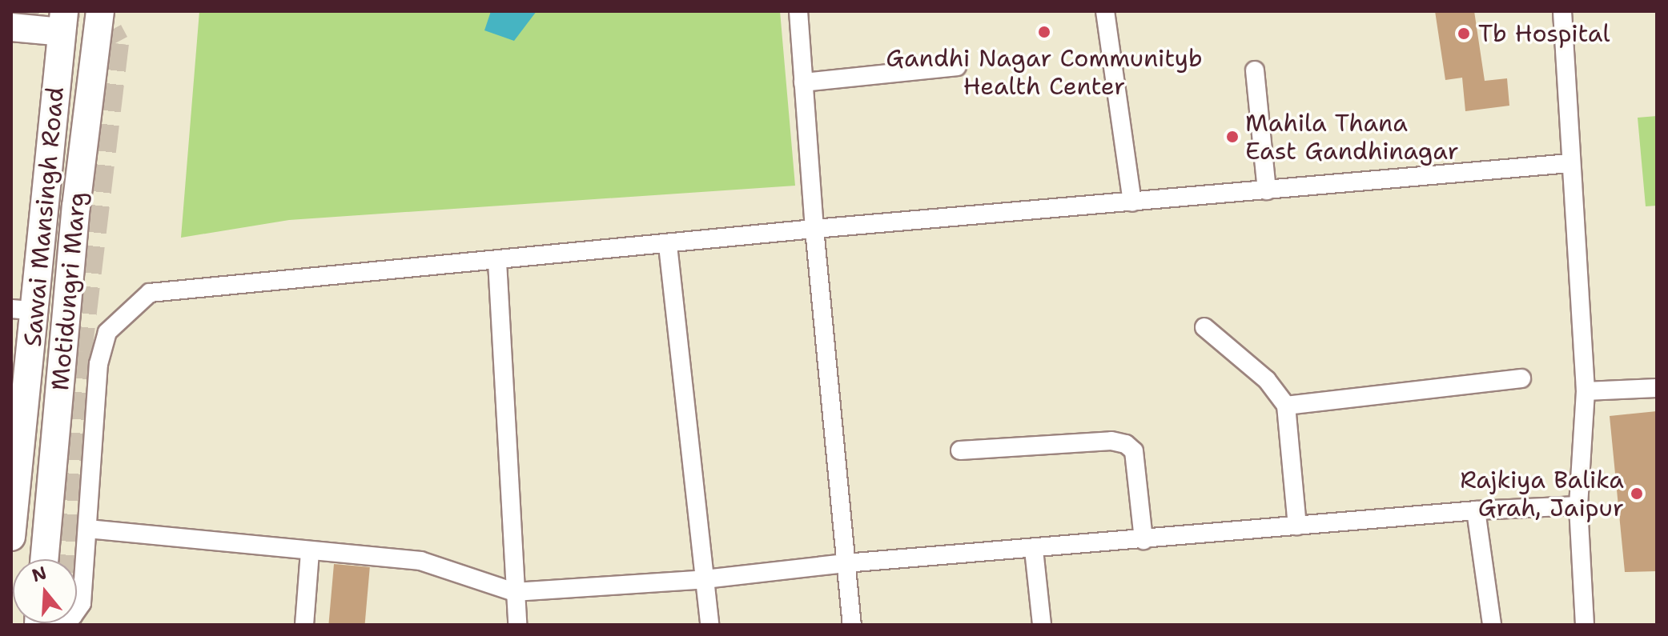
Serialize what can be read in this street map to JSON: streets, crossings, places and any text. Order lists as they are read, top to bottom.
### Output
{
  "streets": {
    "main road": ["Sawai Mansingh Road", "Motidungri Marg"]
  },
  "places": [
    "Gandhi Nagar Communityb Health Center",
    "Tb Hospital",
    "Mahila Thana East Gandhinagar",
    "Rajkiya Balika Grah, Jaipur"
  ],
  "north": "top"
}
